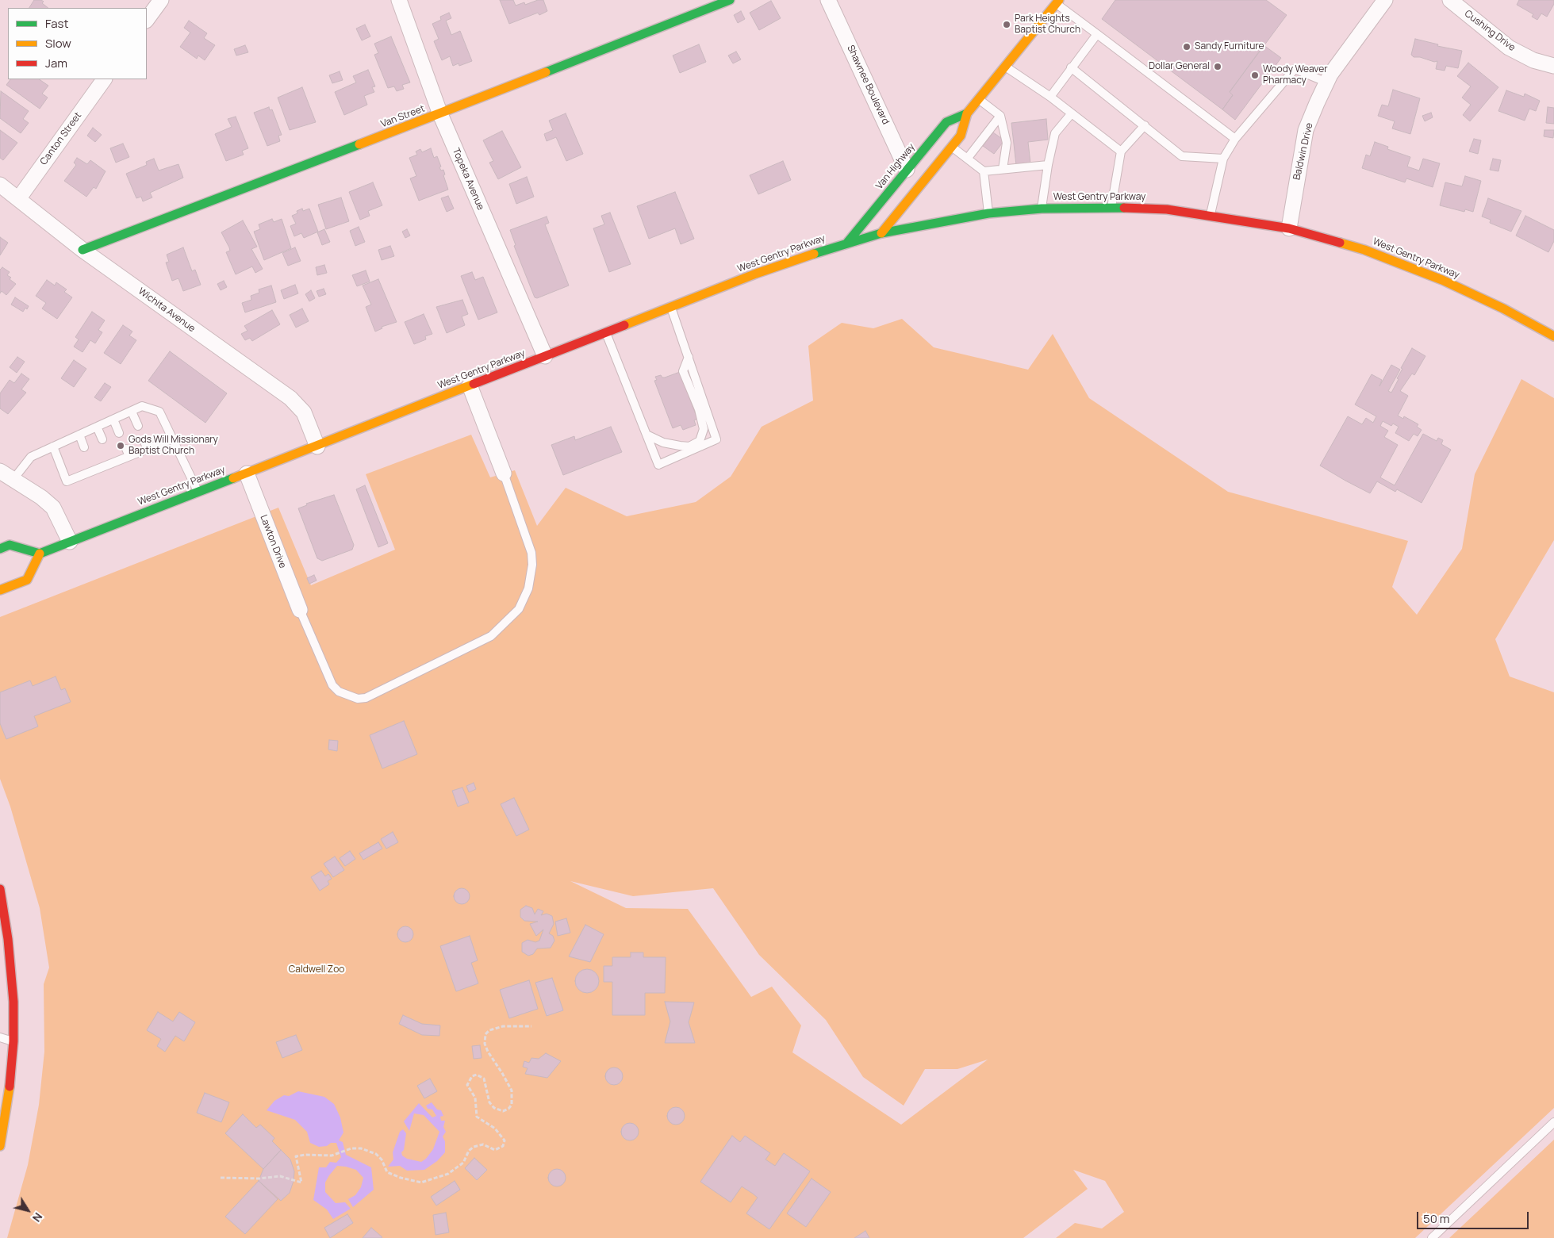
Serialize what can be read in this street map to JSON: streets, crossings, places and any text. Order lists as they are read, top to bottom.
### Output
{
  "streets": {
    "main road": ["Van Street", "Van Highway", "West Gentry Parkway"],
    "street": [
      "Cushing Drive",
      "Shawnee Boulevard",
      "Canton Street",
      "Baldwin Drive",
      "Topeka Avenue",
      "Wichita Avenue",
      "Lawton Drive"
    ]
  },
  "crossings": [
    ["Shawnee Boulevard", "Van Highway"],
    ["Van Street", "Topeka Avenue"],
    ["Van Street", "Wichita Avenue"],
    ["Canton Street", "Wichita Avenue"],
    ["Baldwin Drive", "West Gentry Parkway"],
    ["Van Highway", "West Gentry Parkway"],
    ["Topeka Avenue", "West Gentry Parkway"],
    ["West Gentry Parkway", "Wichita Avenue"],
    ["West Gentry Parkway", "Lawton Drive"]
  ],
  "parks": ["Caldwell Zoo"],
  "places": [
    "Park Heights Baptist Church",
    "Sandy Furniture",
    "Dollar General",
    "Woody Weaver Pharmacy",
    "Gods Will Missionary Baptist Church"
  ],
  "legend": ["Fast", "Slow", "Jam"],
  "scale_bar": "50 m",
  "north": "bottom right"
}
